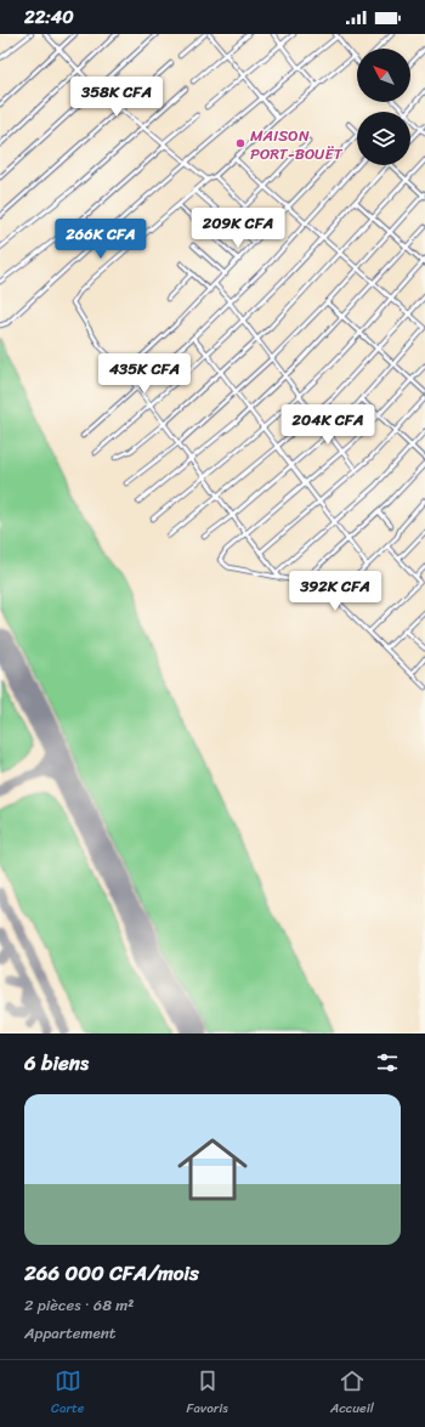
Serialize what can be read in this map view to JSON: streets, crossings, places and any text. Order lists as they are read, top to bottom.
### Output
{
  "places": ["MAISON PORT-BOUËT"],
  "north": "top left",
  "page": {
    "status": "22:40",
    "price": [
      "358K CFA",
      "209K CFA",
      "266K CFA",
      "435K CFA",
      "204K CFA",
      "392K CFA"
    ],
    "heading": "6 biens",
    "list": [
      {
        "name": "266 000 CFA/mois",
        "note": "2 pièces · 68 m² · Appartement"
      }
    ],
    "tabs": ["Carte", "Favoris", "Accueil"]
  }
}
